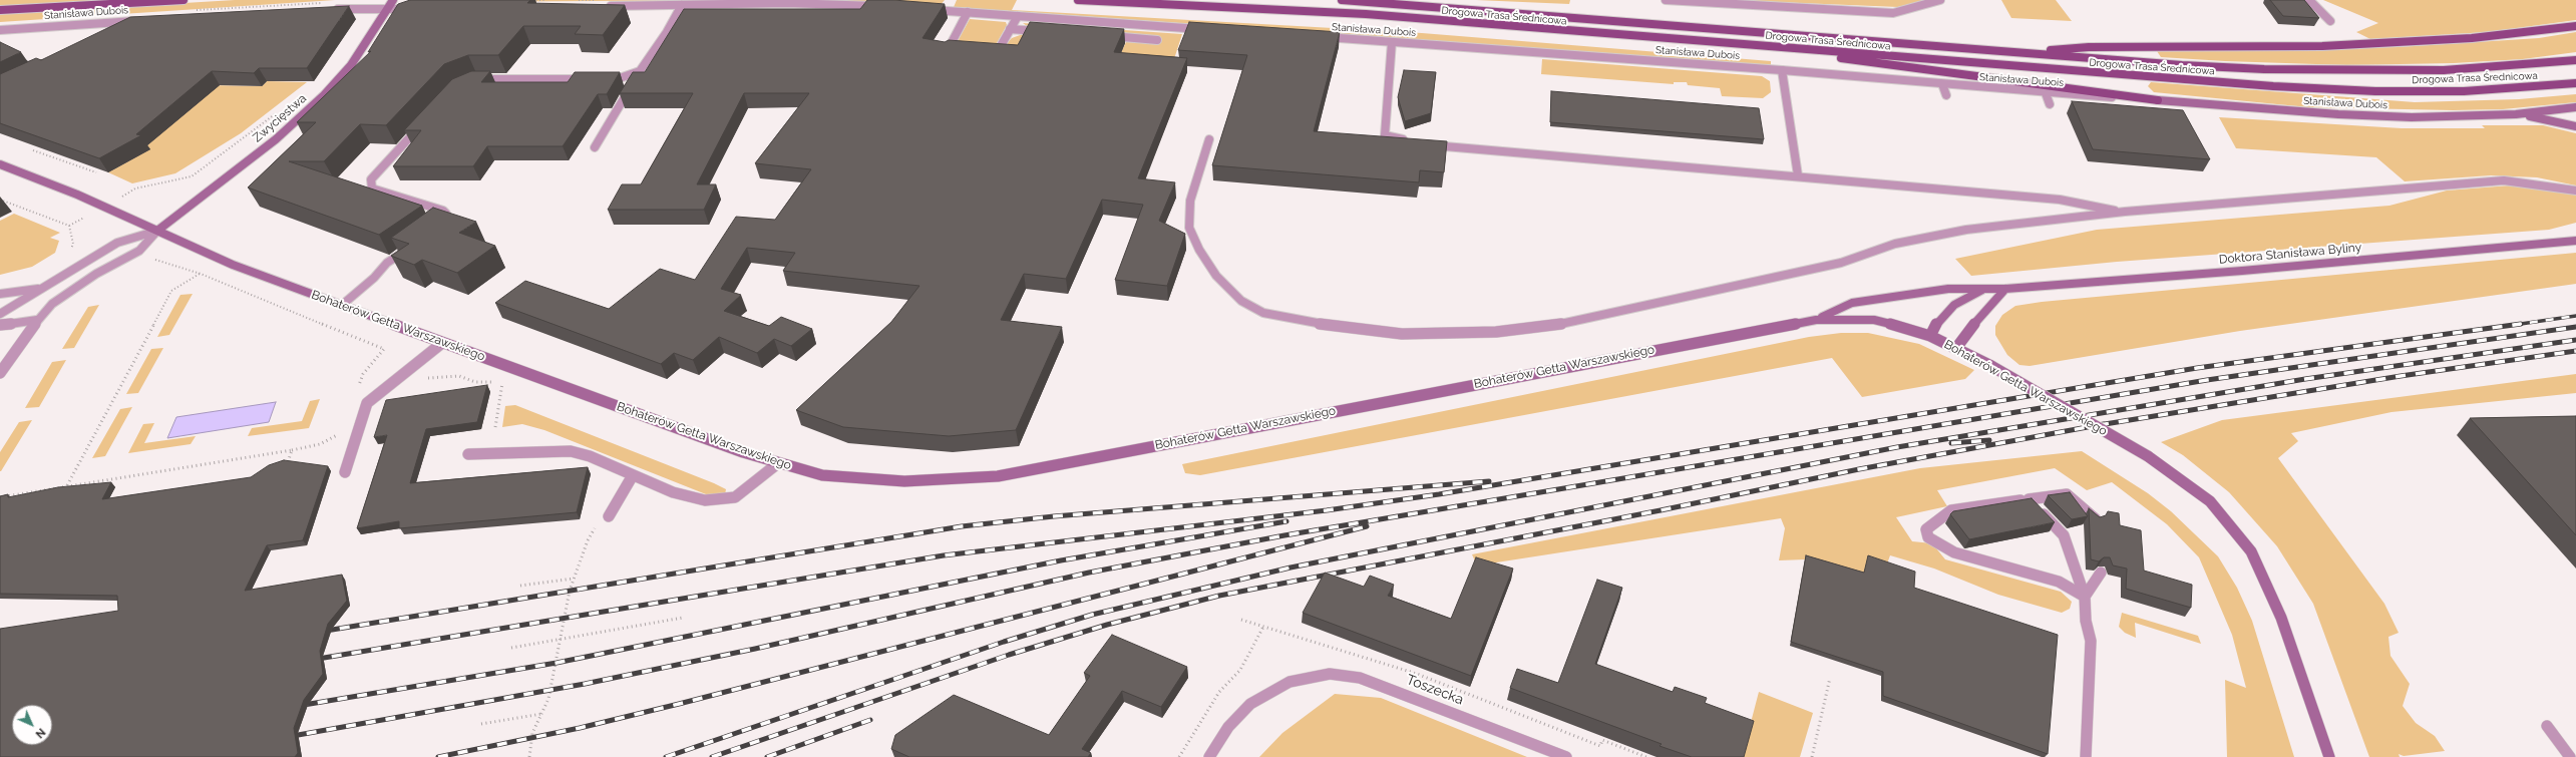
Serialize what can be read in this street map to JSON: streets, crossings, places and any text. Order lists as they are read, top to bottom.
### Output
{
  "streets": {
    "main road": [
      "Stanisława Dubois",
      "Drogowa Trasa Średnicowa",
      "Zwycięstwa",
      "Doktora Stanisława Byliny",
      "Bohaterów Getta Warszawskiego"
    ],
    "street": ["Toszecka"]
  },
  "crossings": [
    ["Zwycięstwa", "Bohaterów Getta Warszawskiego"],
    ["Doktora Stanisława Byliny", "Bohaterów Getta Warszawskiego"]
  ],
  "north": "bottom right"
}
